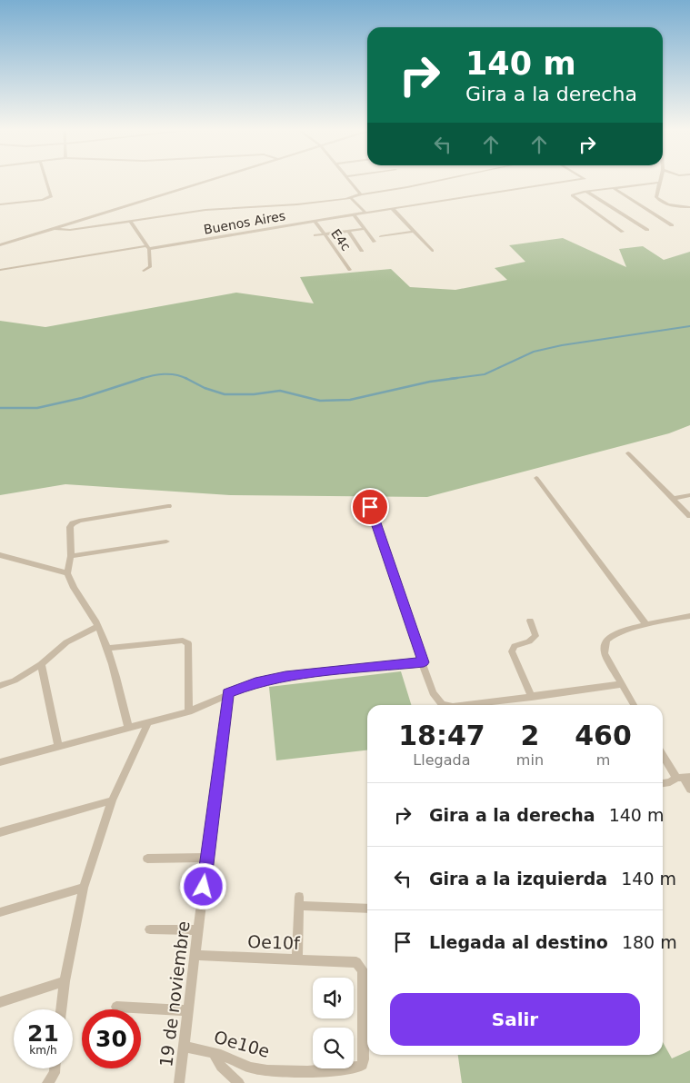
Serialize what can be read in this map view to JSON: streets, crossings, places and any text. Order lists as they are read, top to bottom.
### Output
{
  "streets": {
    "street": [
      "Buenos Aires",
      "E4c",
      "Oe10f",
      "19 de noviembre",
      "Oe10e"
    ]
  },
  "crossings": [
    ["Buenos Aires", "E4c"],
    ["Oe10f", "19 de noviembre"],
    ["Oe10f", "Oe10e"],
    ["19 de noviembre", "Oe10e"]
  ],
  "page": {
    "turn": ["140 m", "Gira a la derecha"],
    "eta": [
      "18:47",
      "Llegada",
      "2",
      "min",
      "460",
      "m"
    ],
    "list": [
      {
        "name": "Gira a la derecha",
        "value": "140 m"
      },
      {
        "name": "Gira a la izquierda",
        "value": "140 m"
      },
      {
        "name": "Llegada al destino",
        "value": "180 m"
      }
    ],
    "buttons": "Salir",
    "speed": "21 km/h",
    "limit": "30"
  }
}
